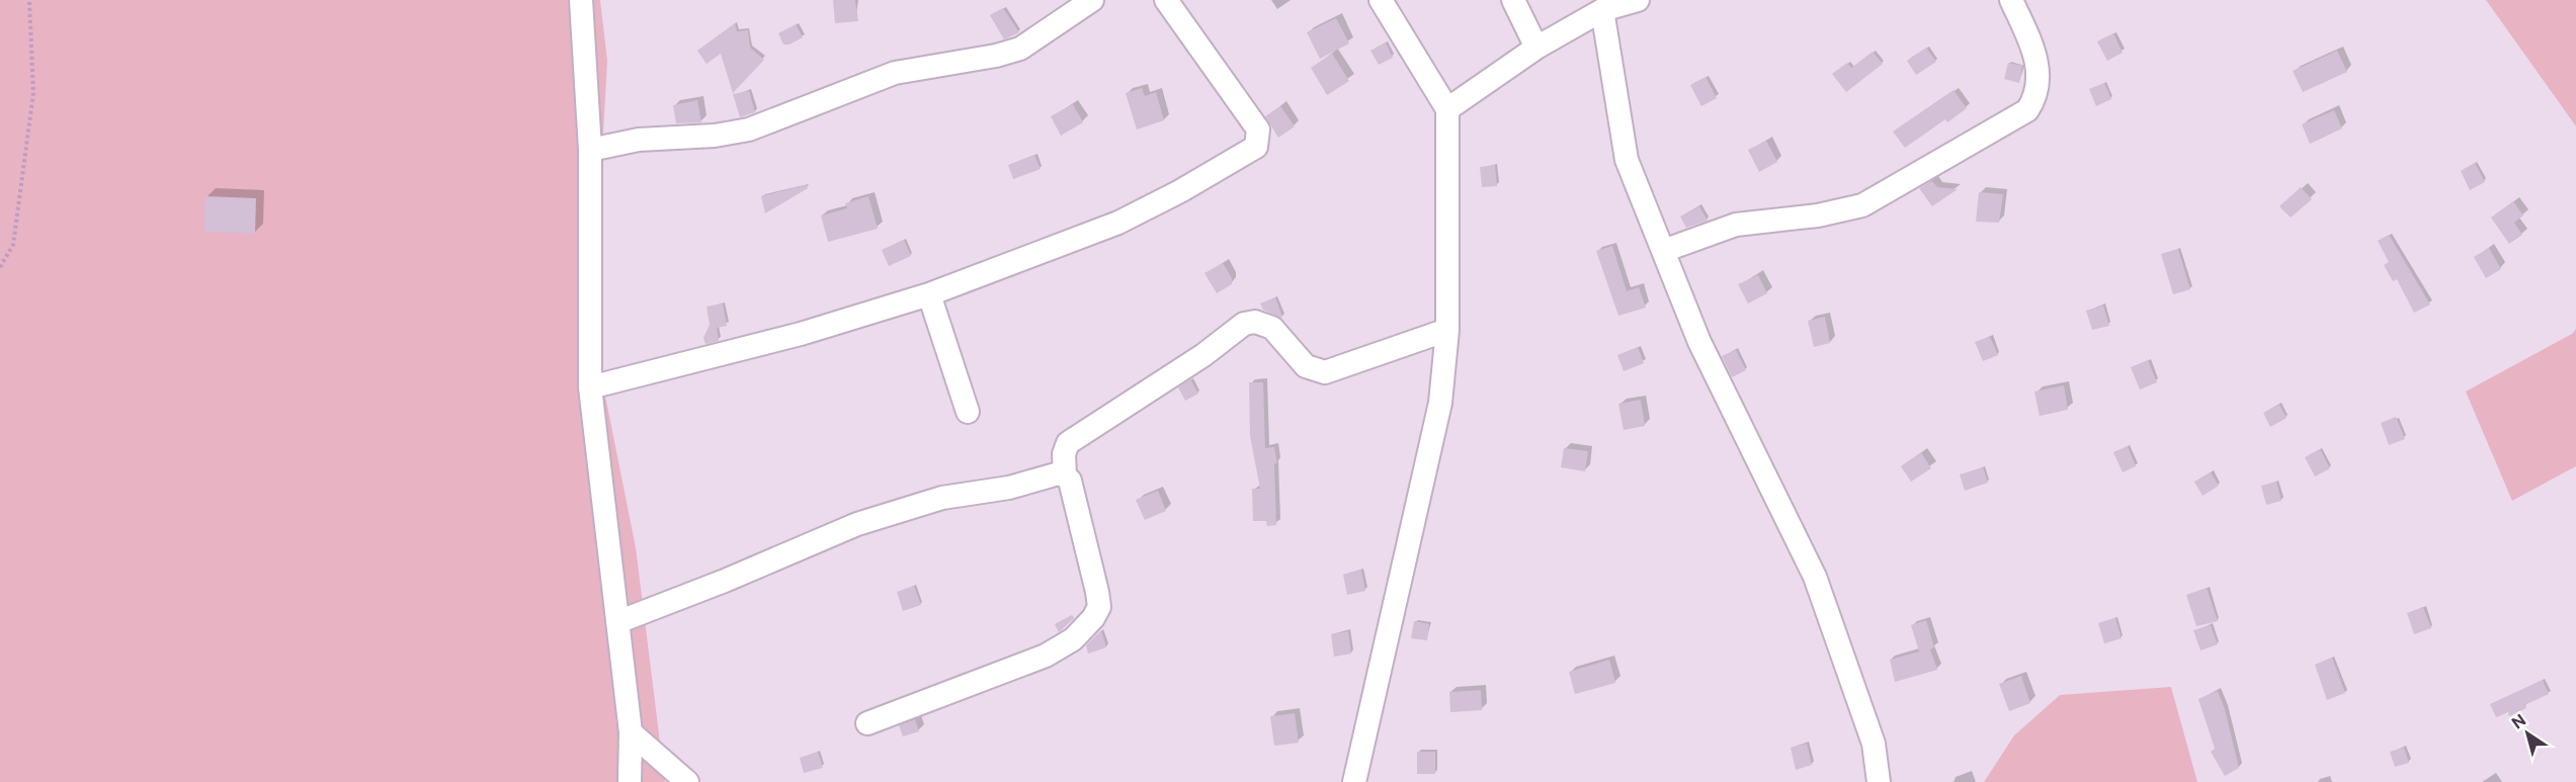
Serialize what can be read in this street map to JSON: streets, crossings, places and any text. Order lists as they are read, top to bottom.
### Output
{
  "north": "top left"
}
